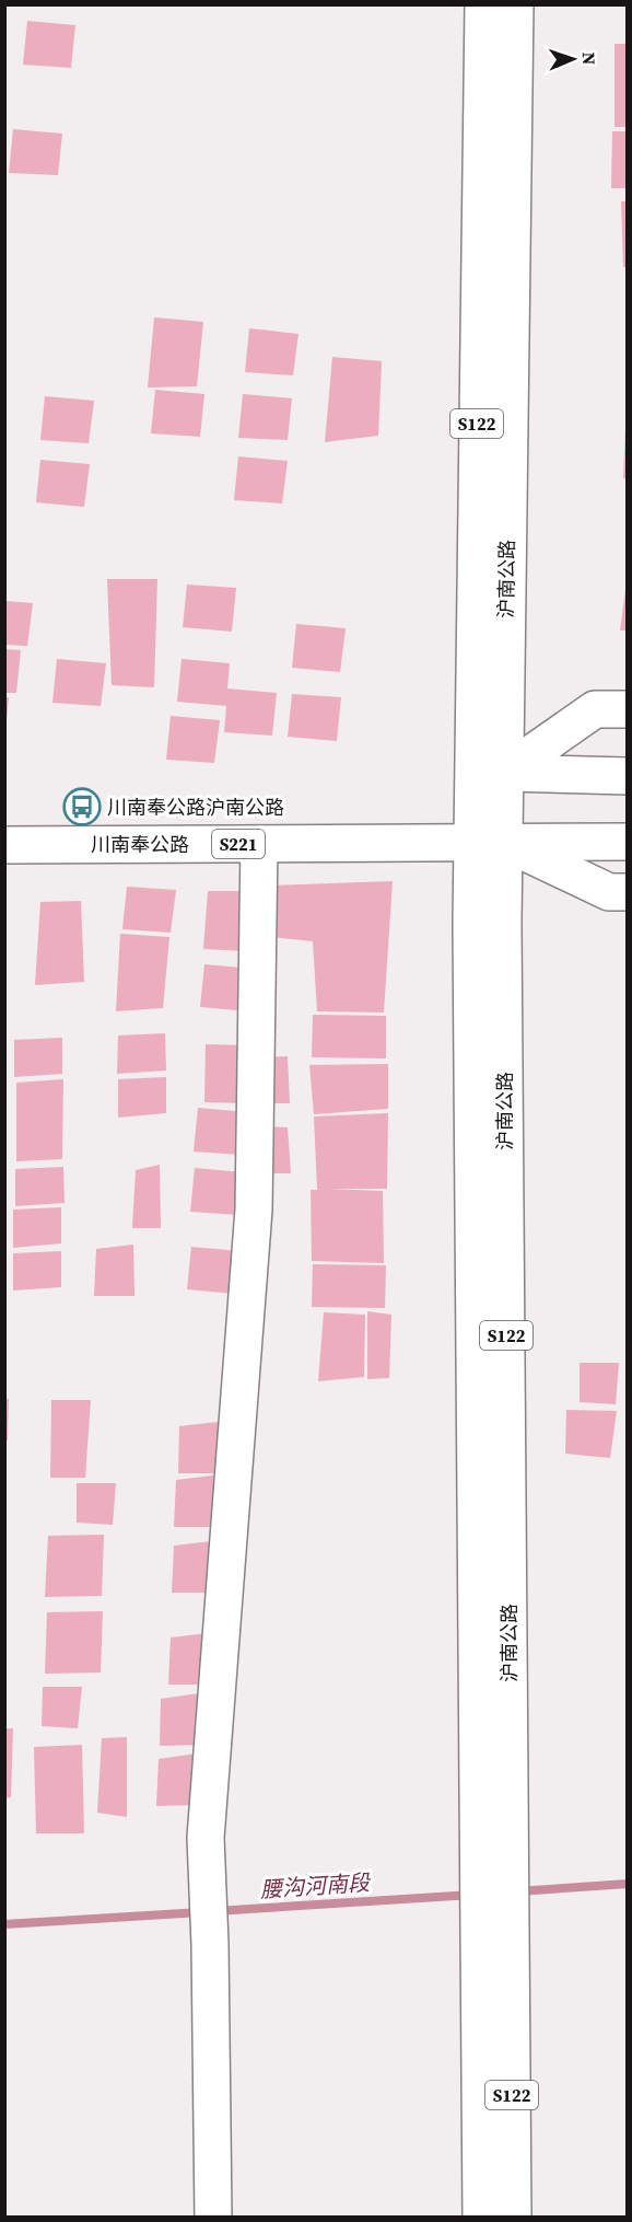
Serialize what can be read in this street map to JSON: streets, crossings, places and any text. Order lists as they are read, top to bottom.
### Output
{
  "streets": {
    "main road": [
      "S122",
      "沪南公路",
      "川南奉公路",
      "S221"
    ]
  },
  "crossings": [
    ["沪南公路", "川南奉公路"]
  ],
  "water": ["腰沟河南段"],
  "places": {
    "bus stop": ["川南奉公路沪南公路"]
  },
  "north": "right"
}
